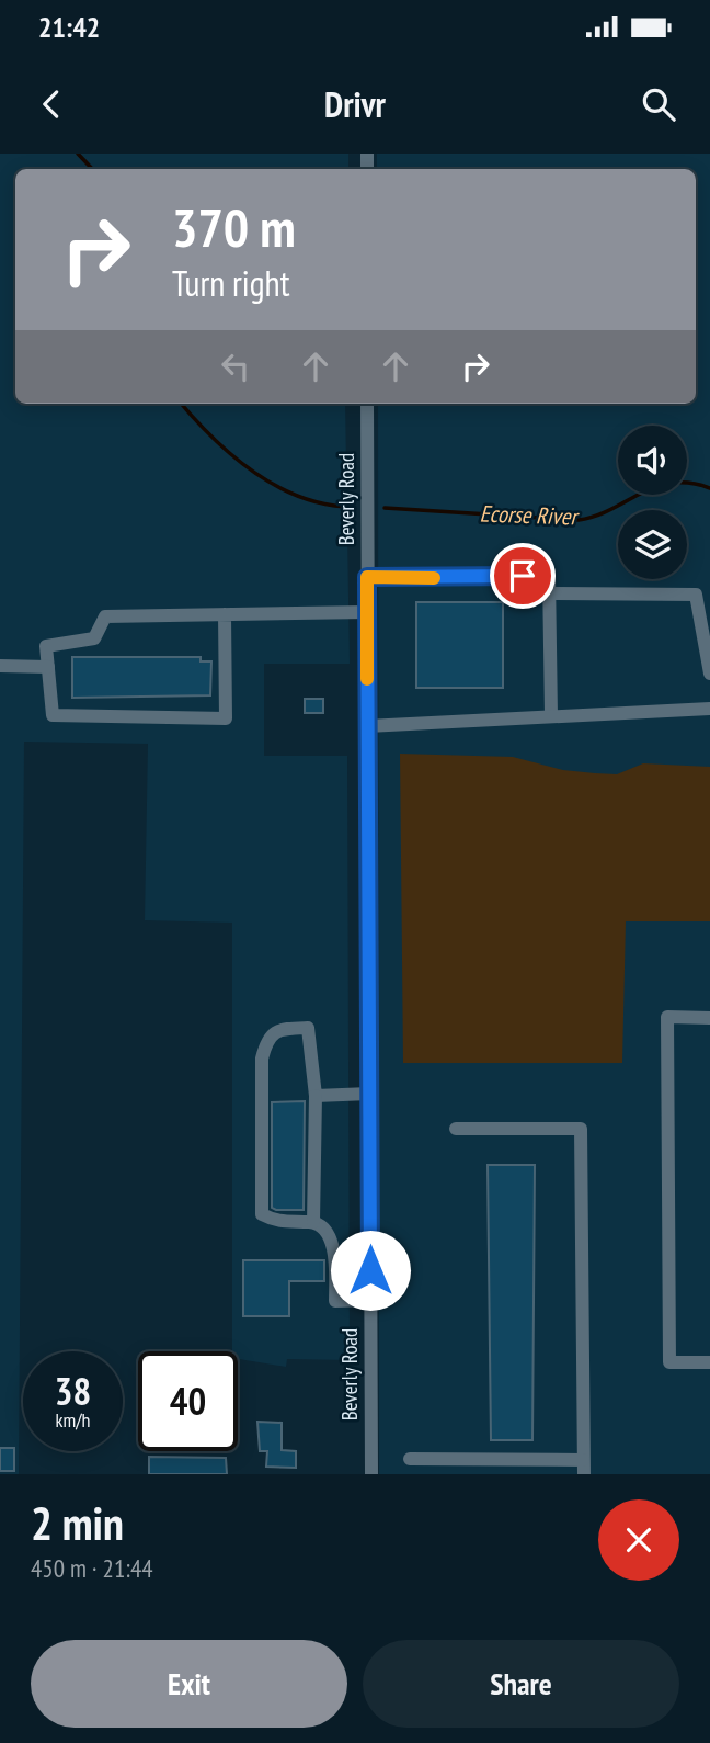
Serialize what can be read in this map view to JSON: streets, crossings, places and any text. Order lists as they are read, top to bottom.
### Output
{
  "streets": {
    "street": ["Beverly Road"]
  },
  "water": ["Ecorse River"],
  "page": {
    "status": "21:42",
    "header": "Drivr",
    "turn": ["370 m", "Turn right"],
    "speed": "38 km/h",
    "limit": "40",
    "heading": ["2 min", "450 m · 21:44"],
    "buttons": ["Exit", "Share"]
  }
}
